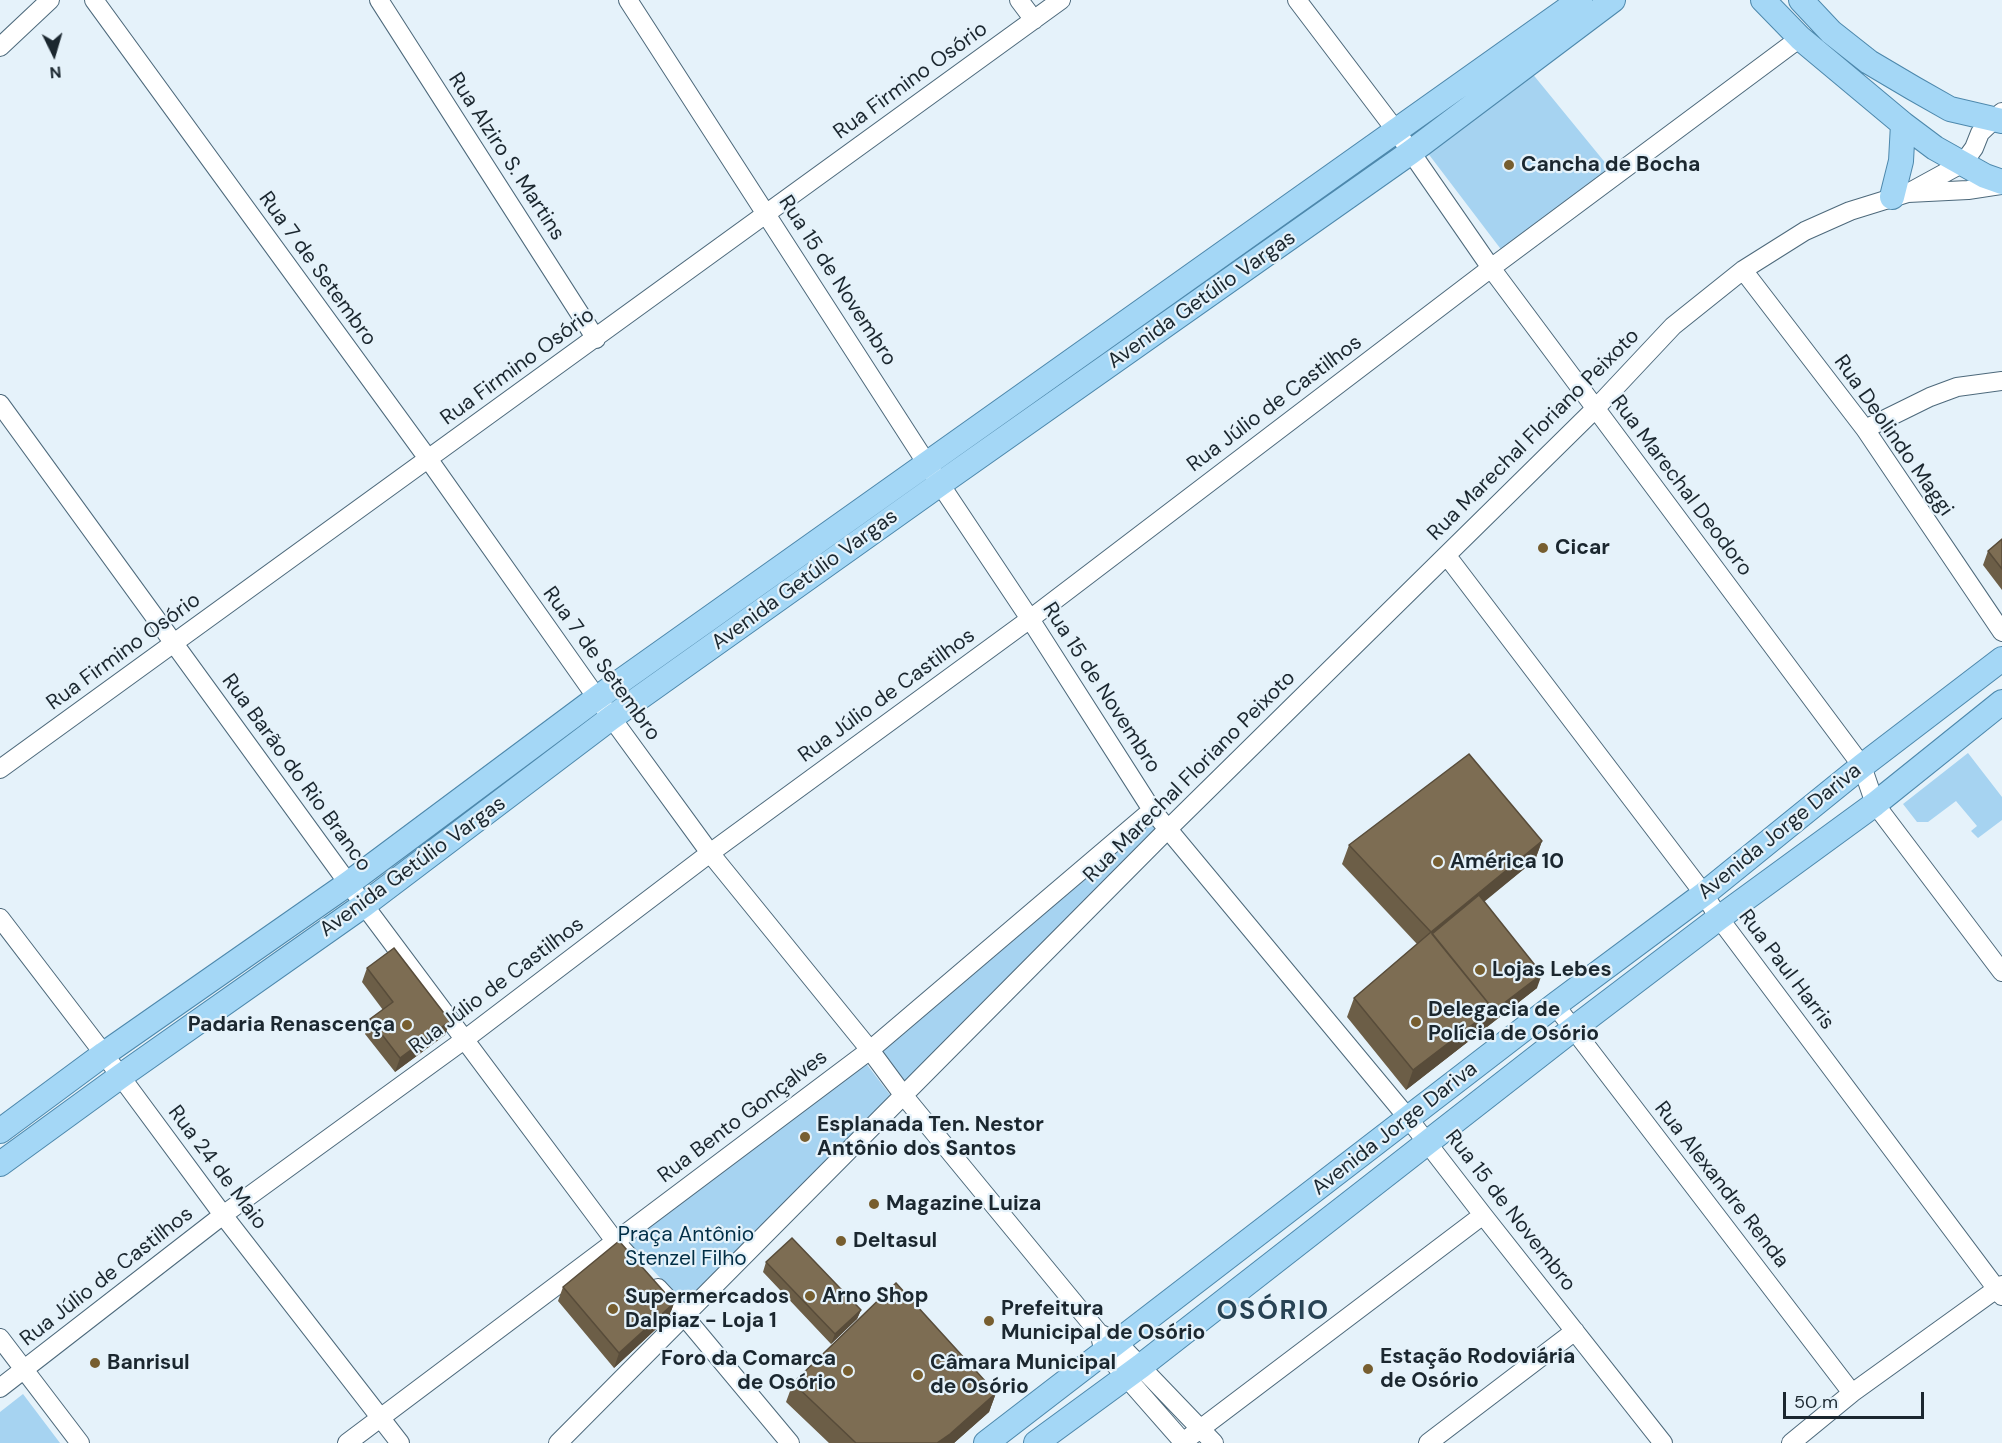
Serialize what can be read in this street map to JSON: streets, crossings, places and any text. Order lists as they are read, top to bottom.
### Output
{
  "streets": {
    "main road": ["Avenida Getúlio Vargas", "Avenida Jorge Dariva"],
    "street": [
      "Rua Firmino Osório",
      "Rua Alziro S. Martins",
      "Rua 7 de Setembro",
      "Rua 15 de Novembro",
      "Rua Júlio de Castilhos",
      "Rua Marechal Floriano Peixoto",
      "Rua Deolindo Maggi",
      "Rua Marechal Deodoro",
      "Rua Barão do Rio Branco",
      "Rua Paul Harris",
      "Rua Bento Gonçalves",
      "Rua 24 de Maio",
      "Rua Alexandre Renda"
    ]
  },
  "crossings": [
    ["Rua Firmino Osório", "Rua Alziro S. Martins"],
    ["Rua Firmino Osório", "Rua 7 de Setembro"],
    ["Rua Firmino Osório", "Rua 15 de Novembro"],
    ["Rua Firmino Osório", "Rua Barão do Rio Branco"],
    ["Rua 7 de Setembro", "Avenida Getúlio Vargas"],
    ["Rua 7 de Setembro", "Rua Júlio de Castilhos"],
    ["Rua 7 de Setembro", "Rua Marechal Floriano Peixoto"],
    ["Rua 7 de Setembro", "Avenida Jorge Dariva"],
    ["Rua 7 de Setembro", "Rua Bento Gonçalves"],
    ["Rua 15 de Novembro", "Avenida Getúlio Vargas"],
    ["Rua 15 de Novembro", "Rua Júlio de Castilhos"],
    ["Rua 15 de Novembro", "Rua Marechal Floriano Peixoto"],
    ["Rua 15 de Novembro", "Avenida Jorge Dariva"],
    ["Rua 15 de Novembro", "Rua Bento Gonçalves"],
    ["Avenida Getúlio Vargas", "Rua Marechal Deodoro"],
    ["Avenida Getúlio Vargas", "Rua Barão do Rio Branco"],
    ["Avenida Getúlio Vargas", "Rua 24 de Maio"],
    ["Rua Júlio de Castilhos", "Rua Marechal Deodoro"],
    ["Rua Júlio de Castilhos", "Rua Barão do Rio Branco"],
    ["Rua Júlio de Castilhos", "Rua 24 de Maio"],
    ["Rua Marechal Floriano Peixoto", "Rua Deolindo Maggi"],
    ["Rua Marechal Floriano Peixoto", "Rua Marechal Deodoro"],
    ["Rua Marechal Floriano Peixoto", "Rua Barão do Rio Branco"],
    ["Rua Marechal Floriano Peixoto", "Rua Paul Harris"],
    ["Rua Marechal Deodoro", "Avenida Jorge Dariva"],
    ["Rua Barão do Rio Branco", "Rua Bento Gonçalves"],
    ["Avenida Jorge Dariva", "Rua Paul Harris"],
    ["Avenida Jorge Dariva", "Rua Alexandre Renda"],
    ["Rua Bento Gonçalves", "Rua 24 de Maio"]
  ],
  "districts": ["OSÓRIO"],
  "parks": ["Praça Antônio Stenzel Filho"],
  "places": [
    "Cancha de Bocha",
    "Cicar",
    "América 10",
    "Lojas Lebes",
    "Delegacia de Polícia de Osório",
    "Padaria Renascença",
    "Esplanada Ten. Nestor Antônio dos Santos",
    "Magazine Luiza",
    "Deltasul",
    "Arno Shop",
    "Supermercados Dalpiaz - Loja 1",
    "Prefeitura Municipal de Osório",
    "Banrisul",
    "Estação Rodoviária de Osório",
    "Foro da Comarca de Osório",
    "Câmara Municipal de Osório"
  ],
  "scale_bar": "50 m",
  "north": "bottom"
}
